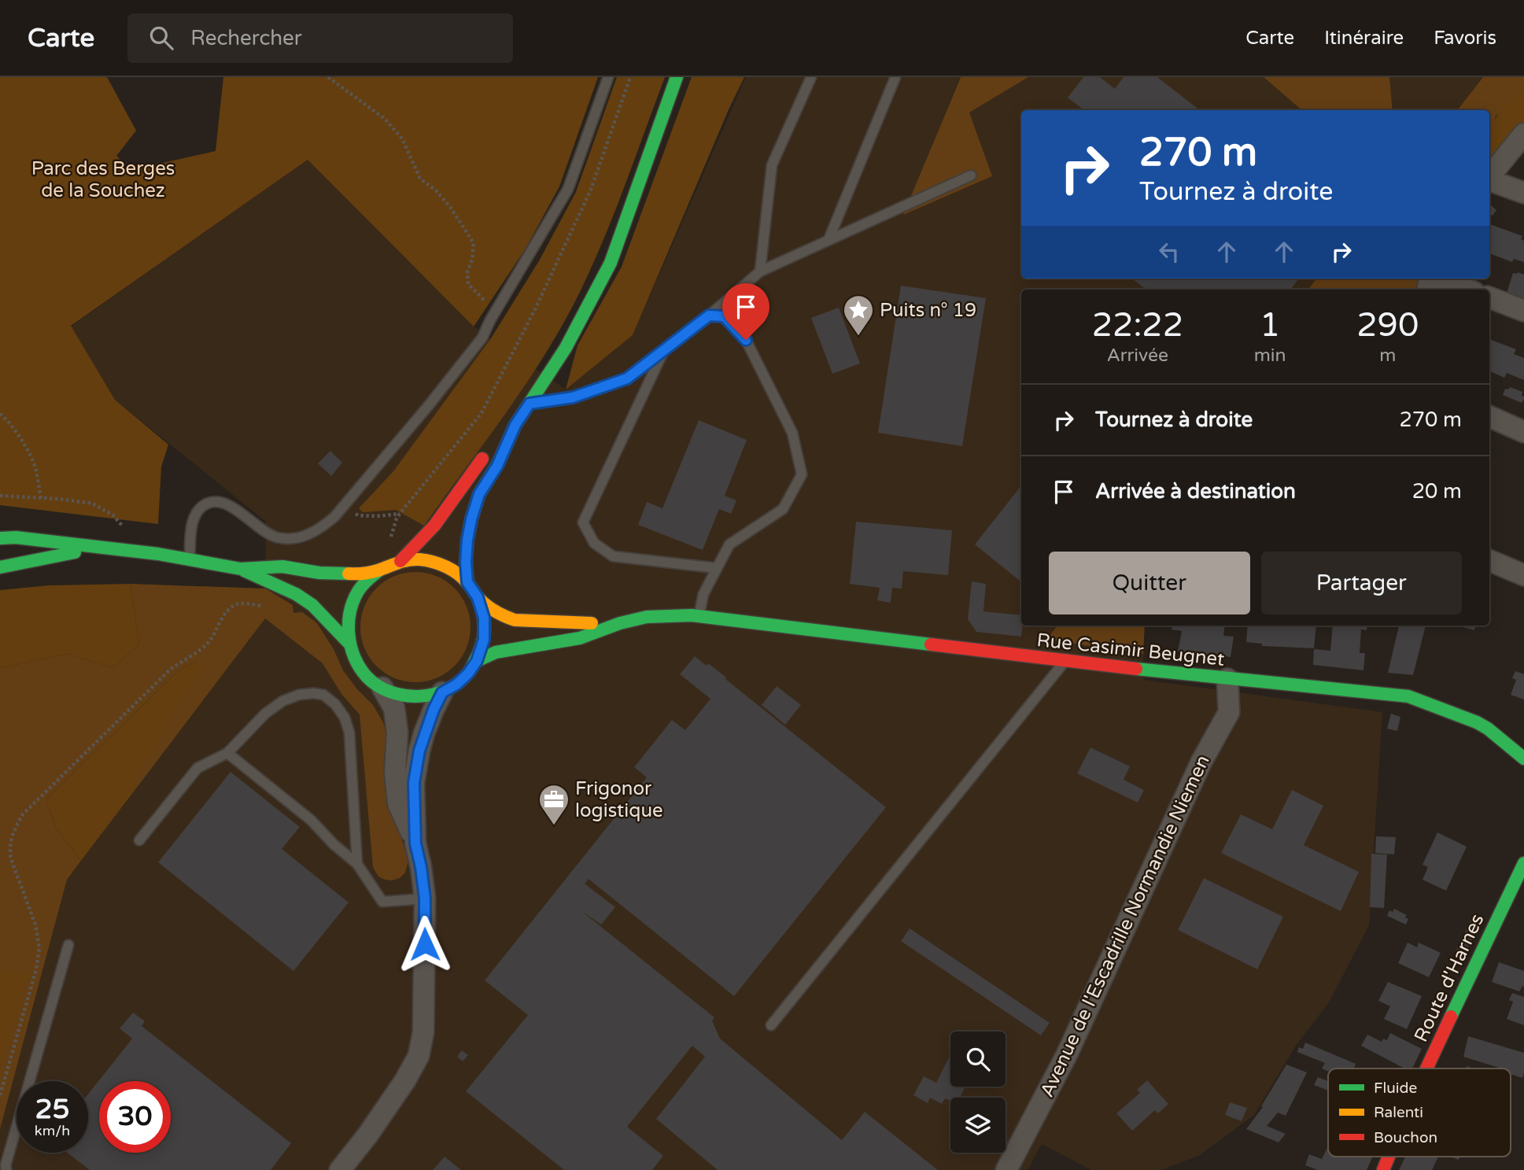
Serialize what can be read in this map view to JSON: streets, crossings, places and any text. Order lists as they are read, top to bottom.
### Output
{
  "streets": {
    "main road": ["Rue Casimir Beugnet", "Route d'Harnes"],
    "street": ["Avenue de l'Escadrille Normandie Niemen"]
  },
  "crossings": [
    ["Rue Casimir Beugnet", "Avenue de l'Escadrille Normandie Niemen"]
  ],
  "parks": ["Parc des Berges de la Souchez"],
  "places": {
    "place": ["Puits n° 19"],
    "office": ["Frigonor logistique"]
  },
  "legend": ["Fluide", "Ralenti", "Bouchon"],
  "page": {
    "header": "Carte",
    "search": "Rechercher",
    "nav": ["Carte", "Itinéraire", "Favoris"],
    "turn": ["270 m", "Tournez à droite"],
    "eta": [
      "22:22",
      "Arrivée",
      "1",
      "min",
      "290",
      "m"
    ],
    "list": [
      {
        "name": "Tournez à droite",
        "value": "270 m"
      },
      {
        "name": "Arrivée à destination",
        "value": "20 m"
      }
    ],
    "buttons": ["Quitter", "Partager"],
    "speed": "25 km/h",
    "limit": "30"
  }
}
